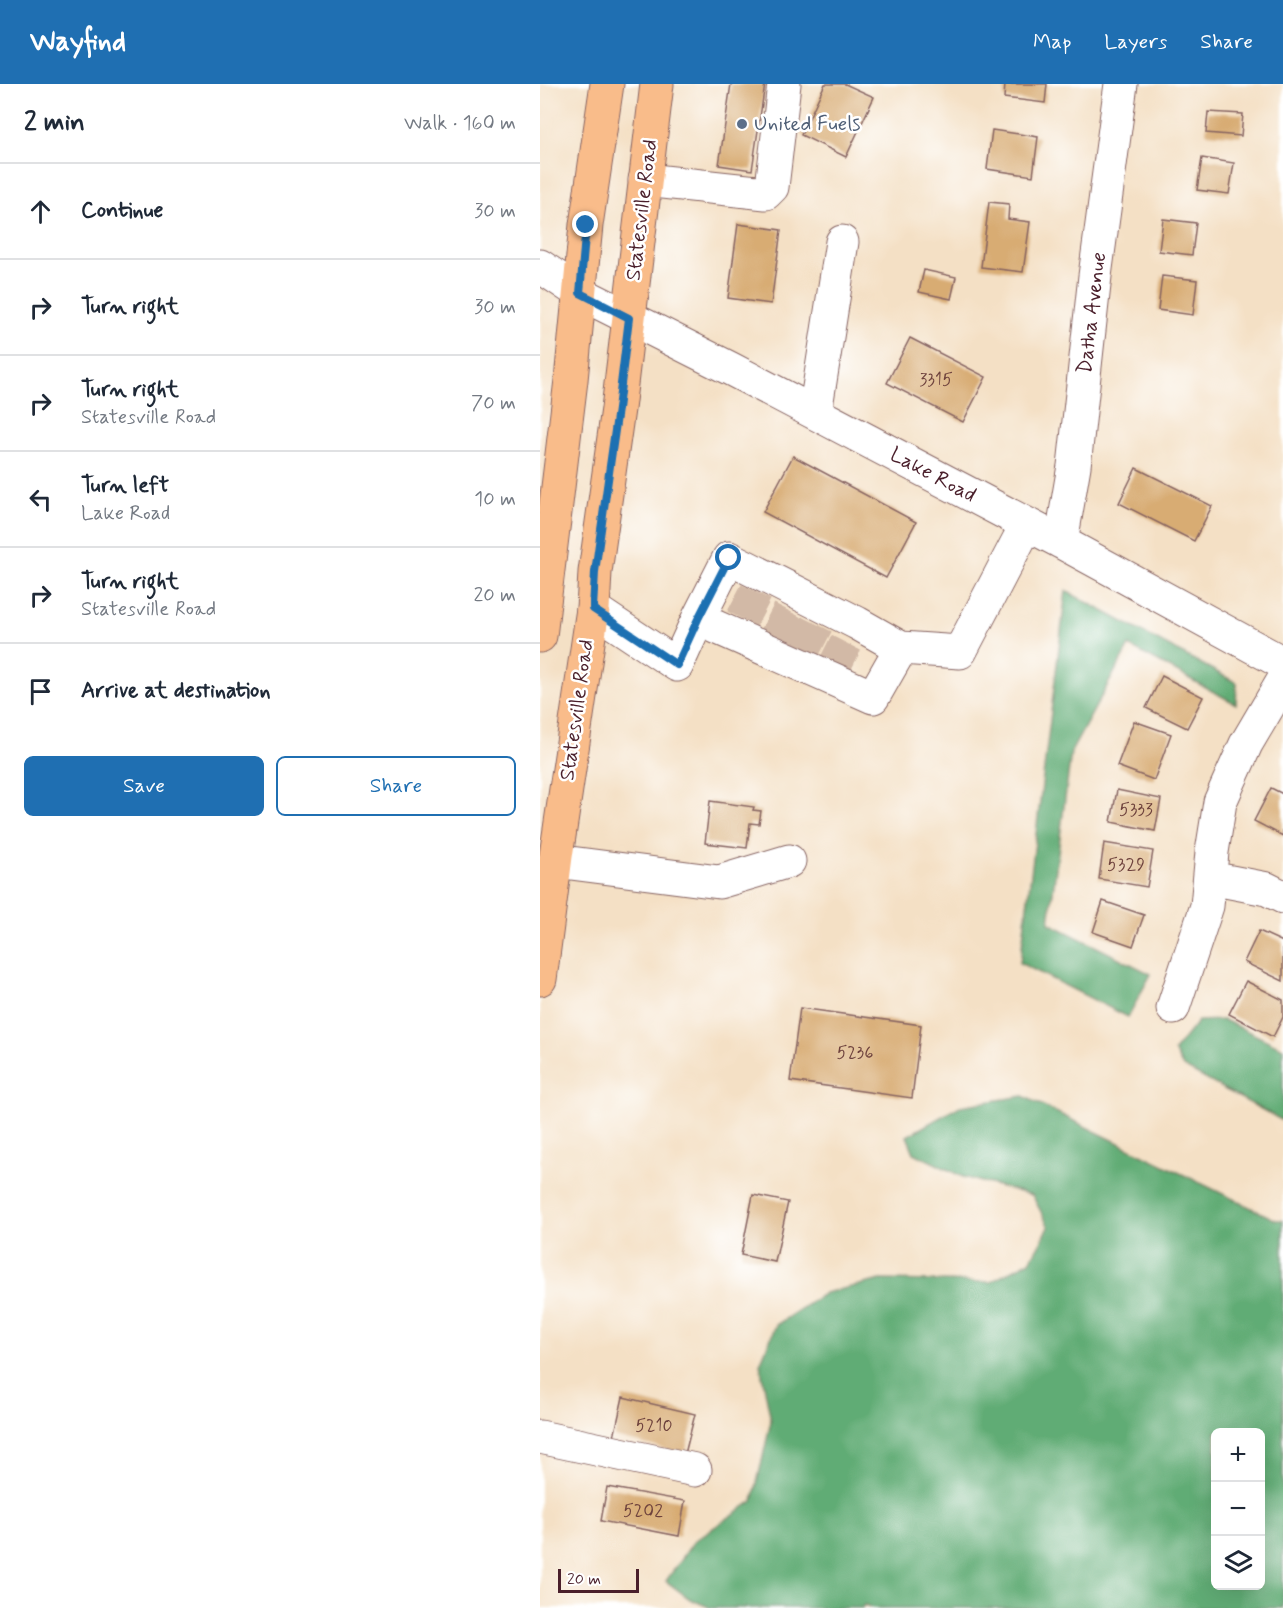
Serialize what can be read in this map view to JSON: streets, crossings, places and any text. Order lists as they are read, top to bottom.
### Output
{
  "streets": {
    "main road": ["Statesville Road"],
    "street": ["Datha Avenue", "Lake Road"]
  },
  "crossings": [
    ["Statesville Road", "Lake Road"],
    ["Datha Avenue", "Lake Road"]
  ],
  "places": ["United Fuels"],
  "house_numbers": [
    "3315",
    "5333",
    "5329",
    "5236",
    "5210",
    "5202"
  ],
  "scale_bar": "20 m",
  "page": {
    "header": "Wayfind",
    "nav": ["Map", "Layers", "Share"],
    "heading": ["2 min", "Walk · 160 m"],
    "list": [
      ["Continue", "30 m"],
      ["Turn right", "30 m"],
      ["Turn right", "Statesville Road", "70 m"],
      ["Turn left", "Lake Road", "10 m"],
      ["Turn right", "Statesville Road", "20 m"],
      "Arrive at destination"
    ],
    "buttons": ["Save", "Share"],
    "map_buttons": ["+", "−"],
    "scale": "20 m"
  }
}
